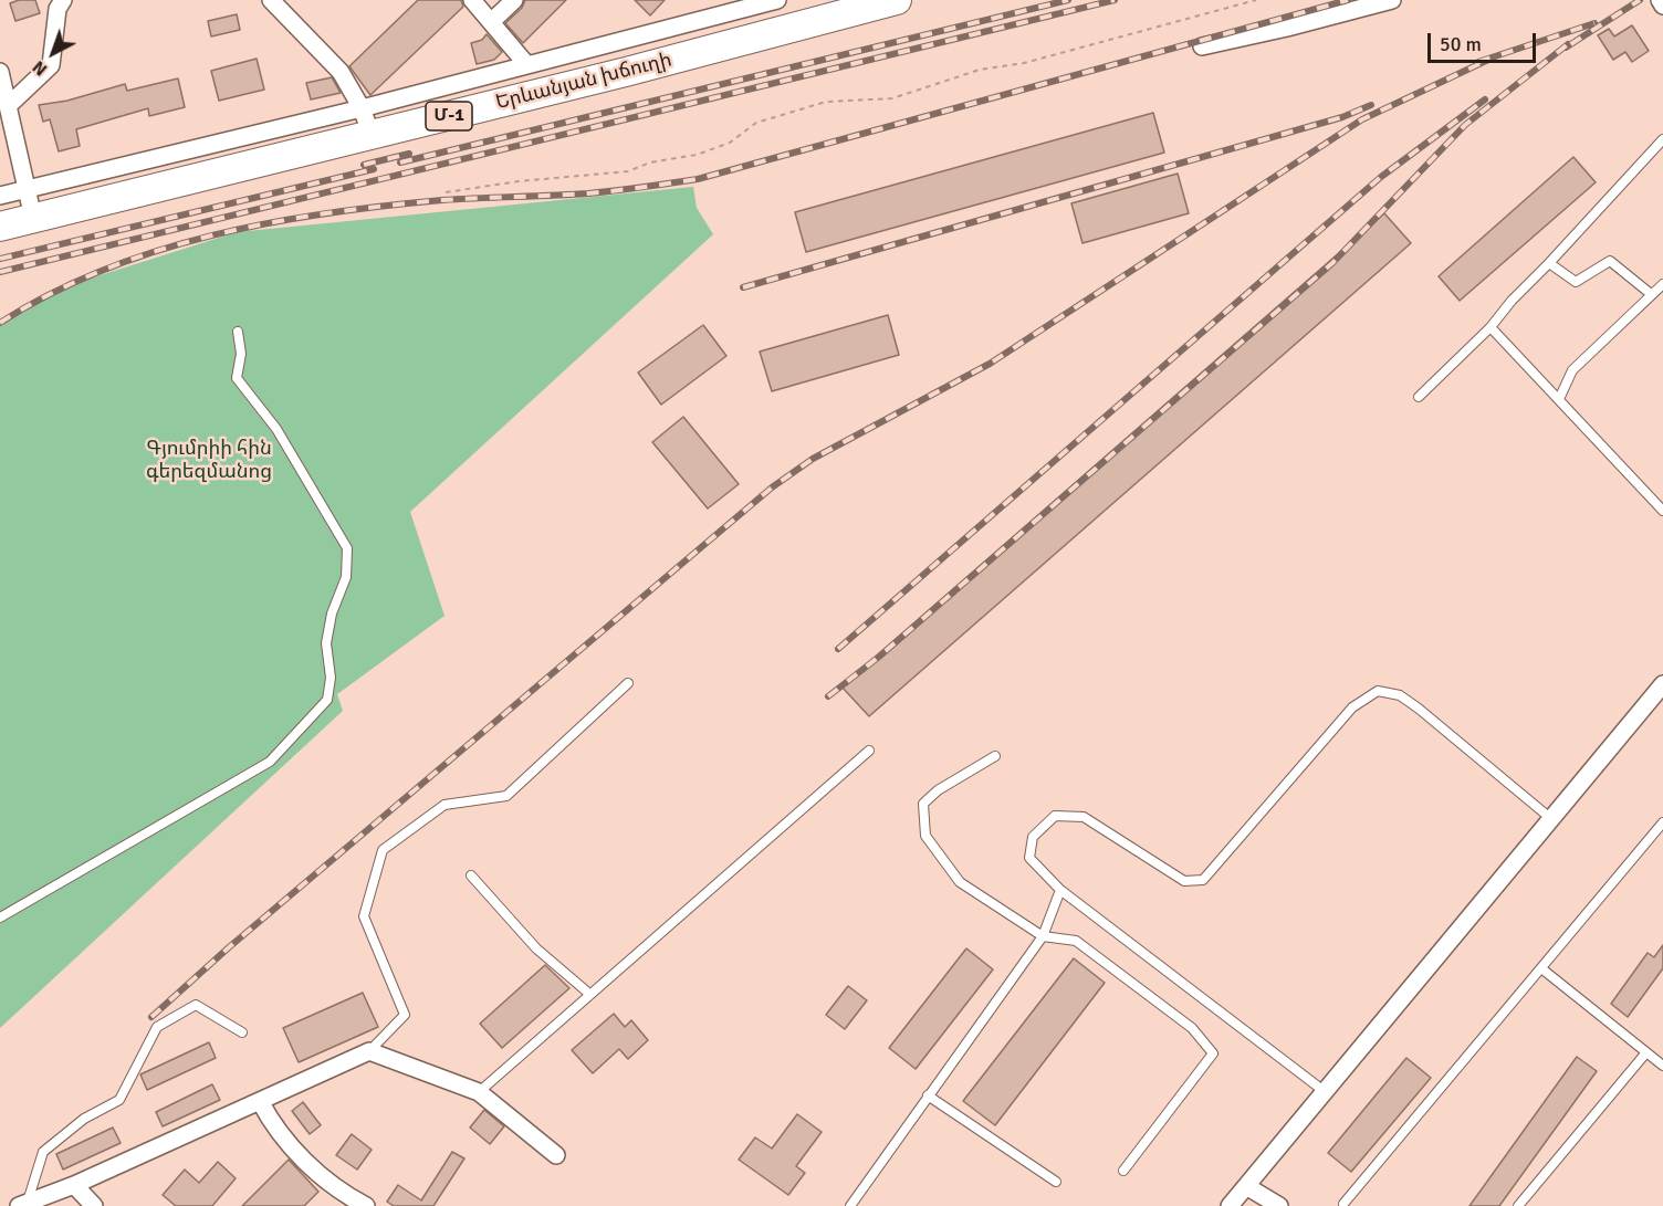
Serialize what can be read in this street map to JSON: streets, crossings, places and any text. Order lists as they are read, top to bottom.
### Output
{
  "streets": {
    "highway": ["Երևանյան խճուղի", "Մ-1"]
  },
  "parks": ["Գյումրիի հին գերեզմանոց"],
  "scale_bar": "50 m",
  "north": "bottom left"
}
